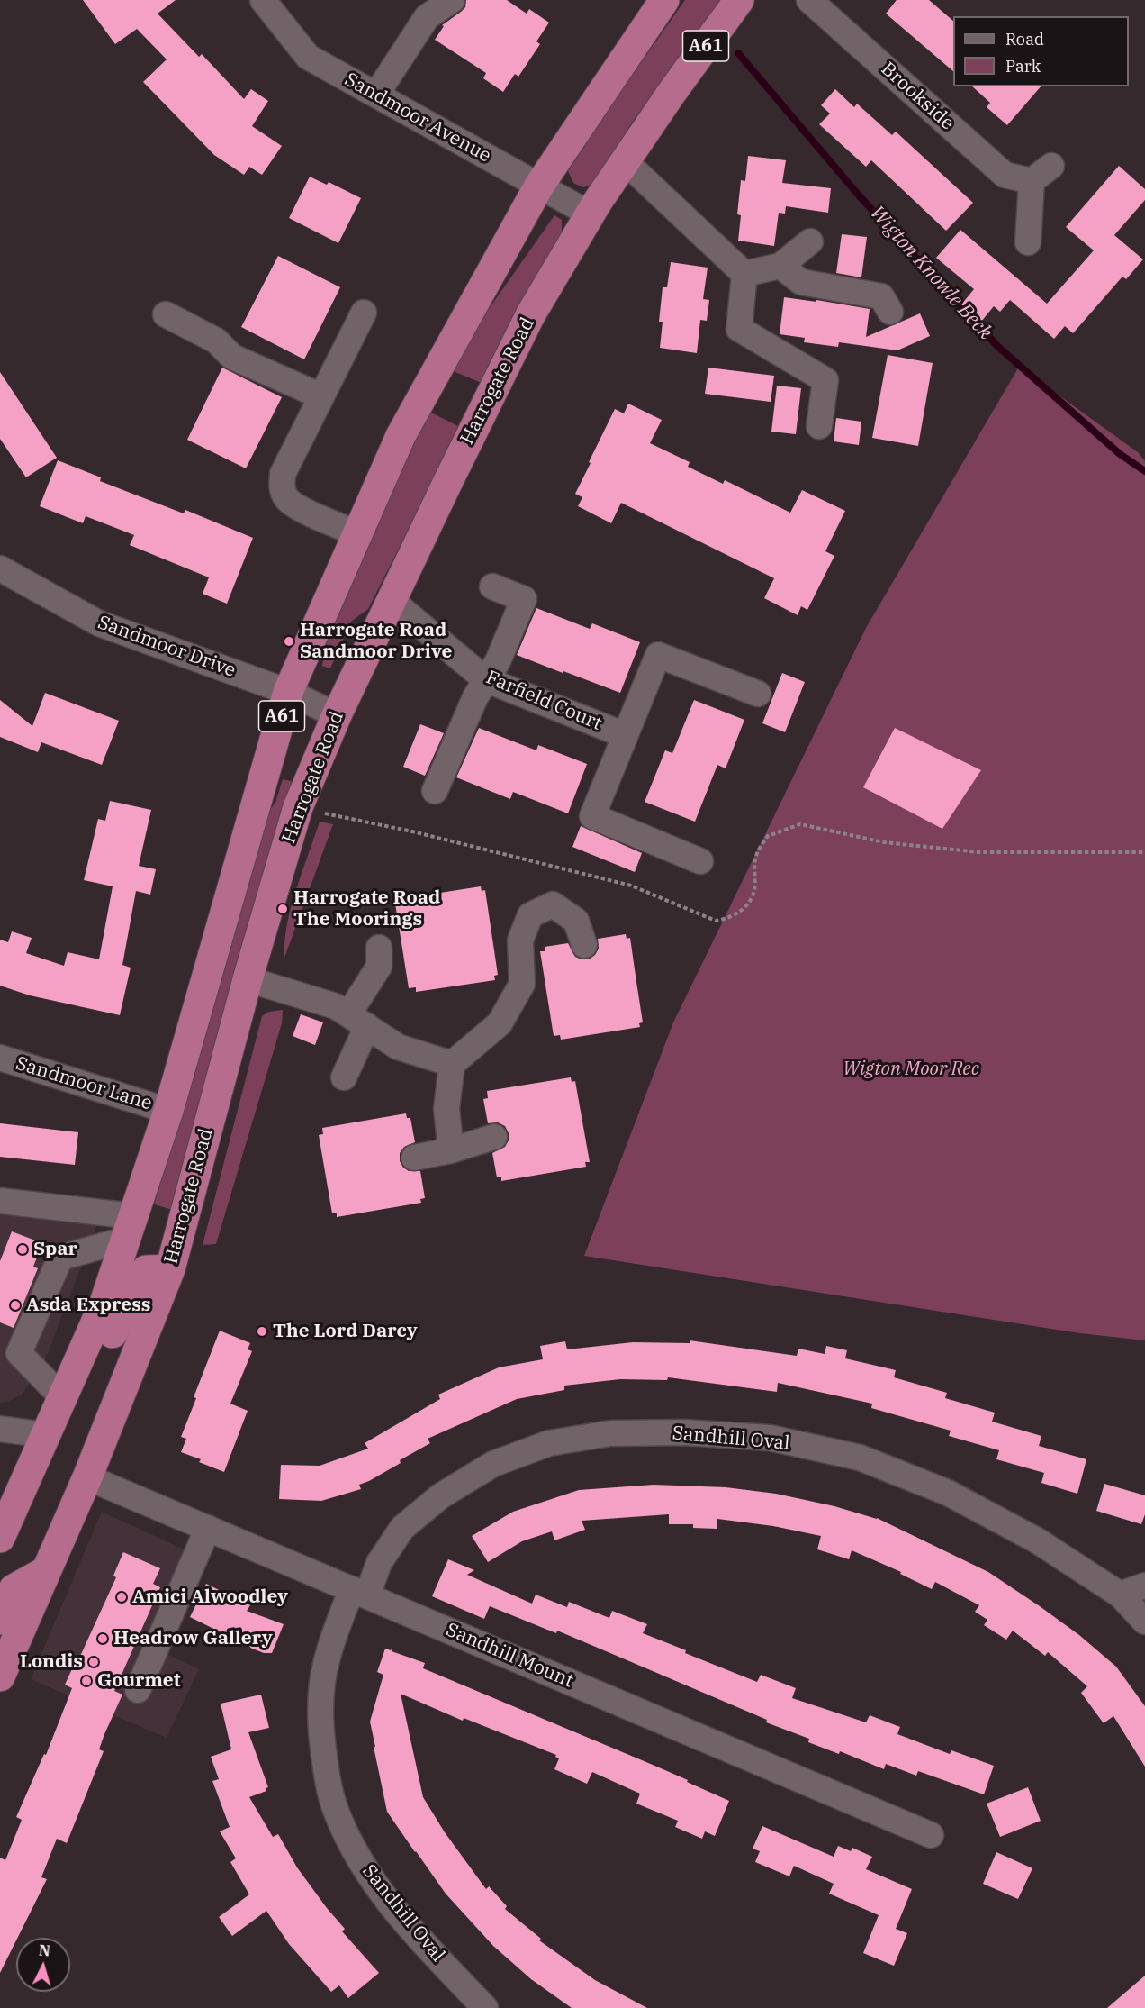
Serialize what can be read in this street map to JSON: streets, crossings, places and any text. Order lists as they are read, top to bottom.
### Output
{
  "streets": {
    "highway": ["A61", "Harrogate Road"],
    "street": [
      "Brookside",
      "Sandmoor Avenue",
      "Sandmoor Drive",
      "Farfield Court",
      "Sandmoor Lane",
      "Sandhill Oval",
      "Sandhill Mount"
    ]
  },
  "crossings": [
    ["A61", "Sandmoor Avenue"],
    ["A61", "Sandmoor Drive"],
    ["A61", "Sandmoor Lane"],
    ["Sandmoor Avenue", "Harrogate Road"],
    ["Harrogate Road", "Sandmoor Drive"],
    ["Harrogate Road", "Farfield Court"],
    ["Harrogate Road", "Sandhill Mount"],
    ["Sandhill Oval", "Sandhill Mount"]
  ],
  "water": ["Wigton Knowle Beck"],
  "parks": ["Wigton Moor Rec"],
  "places": [
    "Harrogate Road Sandmoor Drive",
    "Harrogate Road The Moorings",
    "Spar",
    "Asda Express",
    "The Lord Darcy",
    "Amici Alwoodley",
    "Headrow Gallery",
    "Londis",
    "Gourmet"
  ],
  "legend": ["Road", "Park"],
  "north": "top"
}
